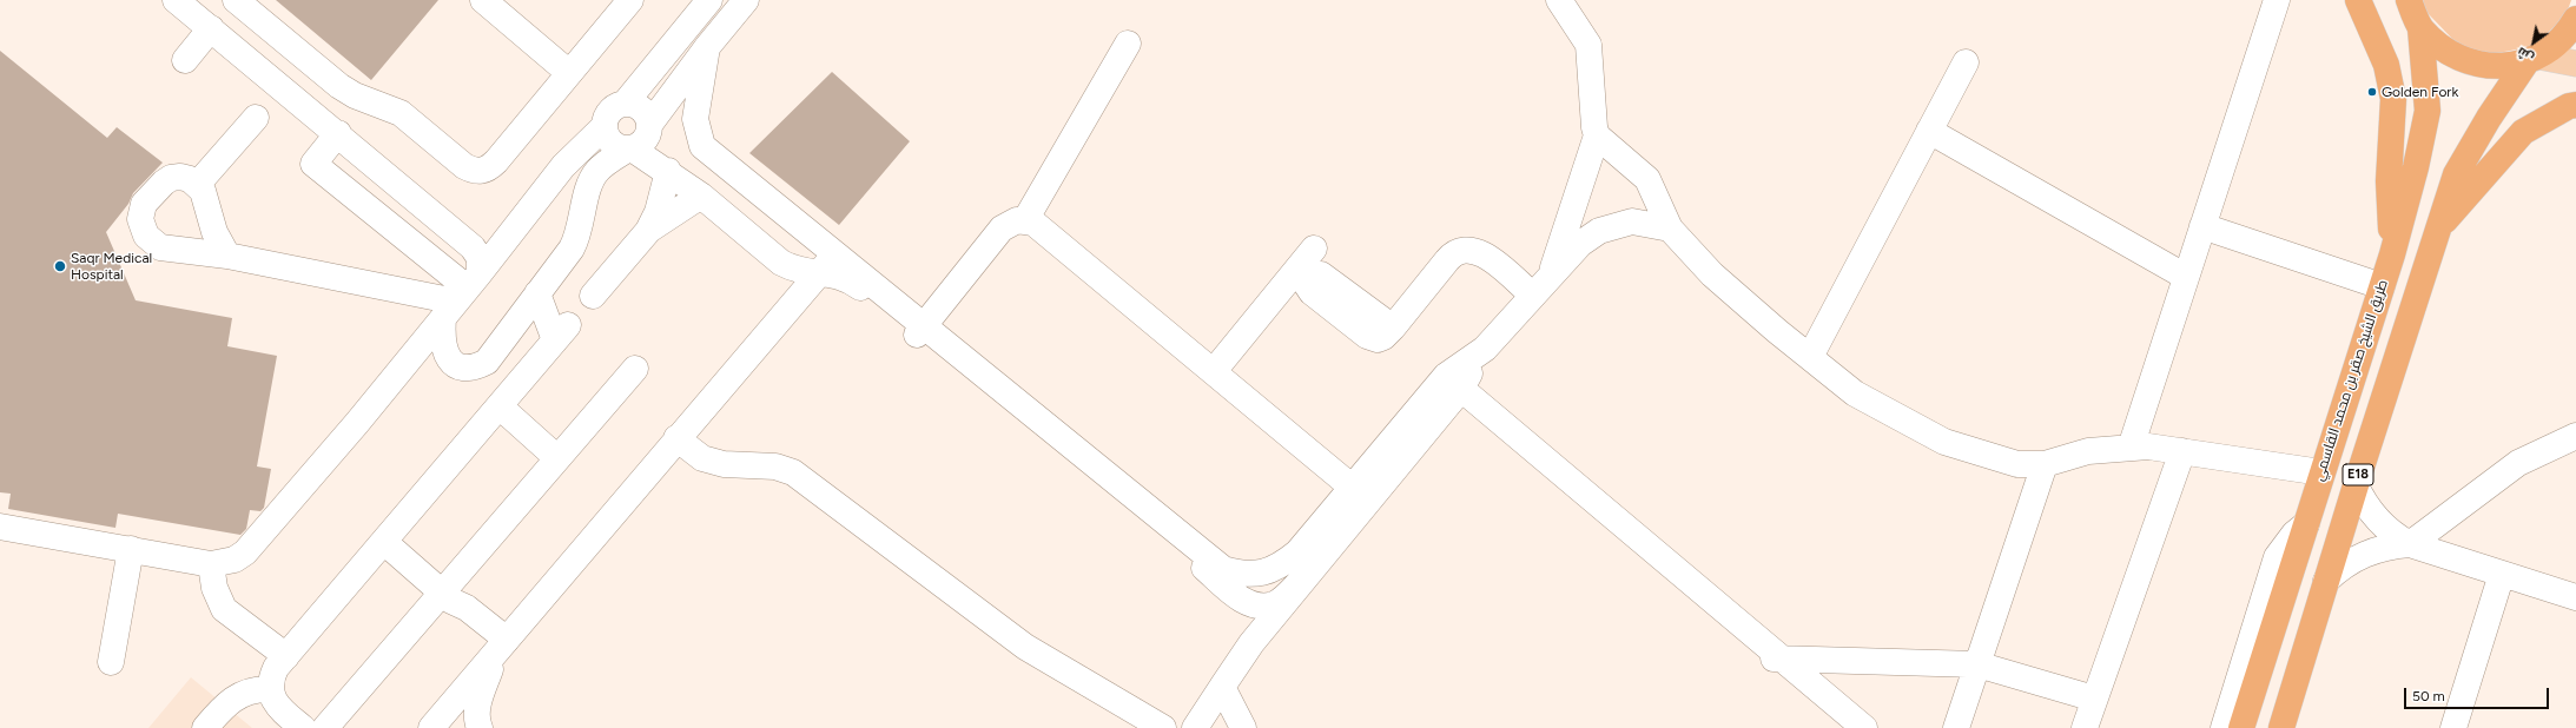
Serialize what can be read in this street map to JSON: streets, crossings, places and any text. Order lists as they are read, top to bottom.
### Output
{
  "streets": {
    "highway": ["طريق الشيخ صقر بن محمد القاسمي", "E18"]
  },
  "places": ["Golden Fork", "Saqr Medical Hospital"],
  "scale_bar": "50 m",
  "north": "bottom left"
}
